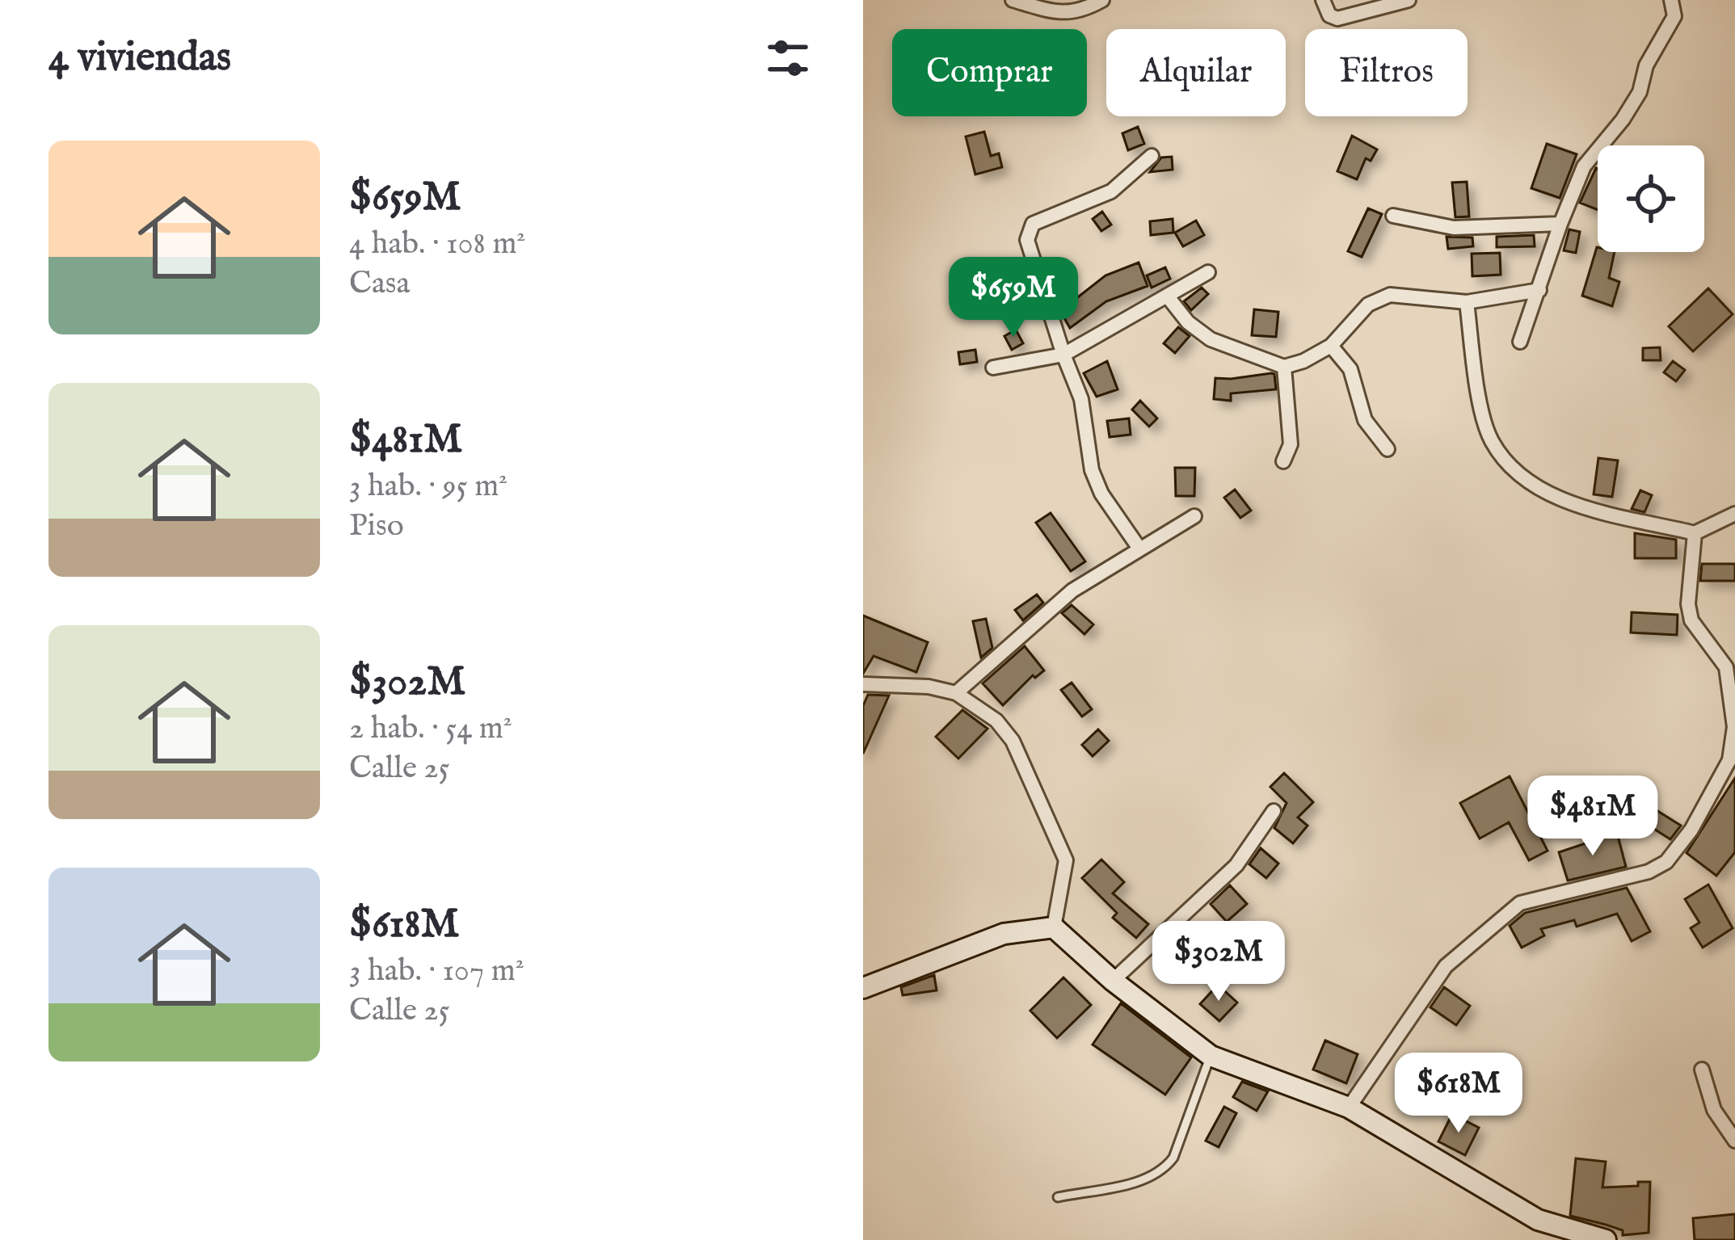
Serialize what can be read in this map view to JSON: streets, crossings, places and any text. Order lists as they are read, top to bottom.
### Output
{
  "page": {
    "heading": "4 viviendas",
    "chip": ["Comprar", "Alquilar", "Filtros"],
    "list": [
      {
        "name": "$659M",
        "note": "4 hab. · 108 m² · Casa"
      },
      {
        "name": "$481M",
        "note": "3 hab. · 95 m² · Piso"
      },
      {
        "name": "$302M",
        "note": "2 hab. · 54 m² · Calle 25"
      },
      {
        "name": "$618M",
        "note": "3 hab. · 107 m² · Calle 25"
      }
    ],
    "price": [
      "$659M",
      "$481M",
      "$302M",
      "$618M"
    ]
  }
}
